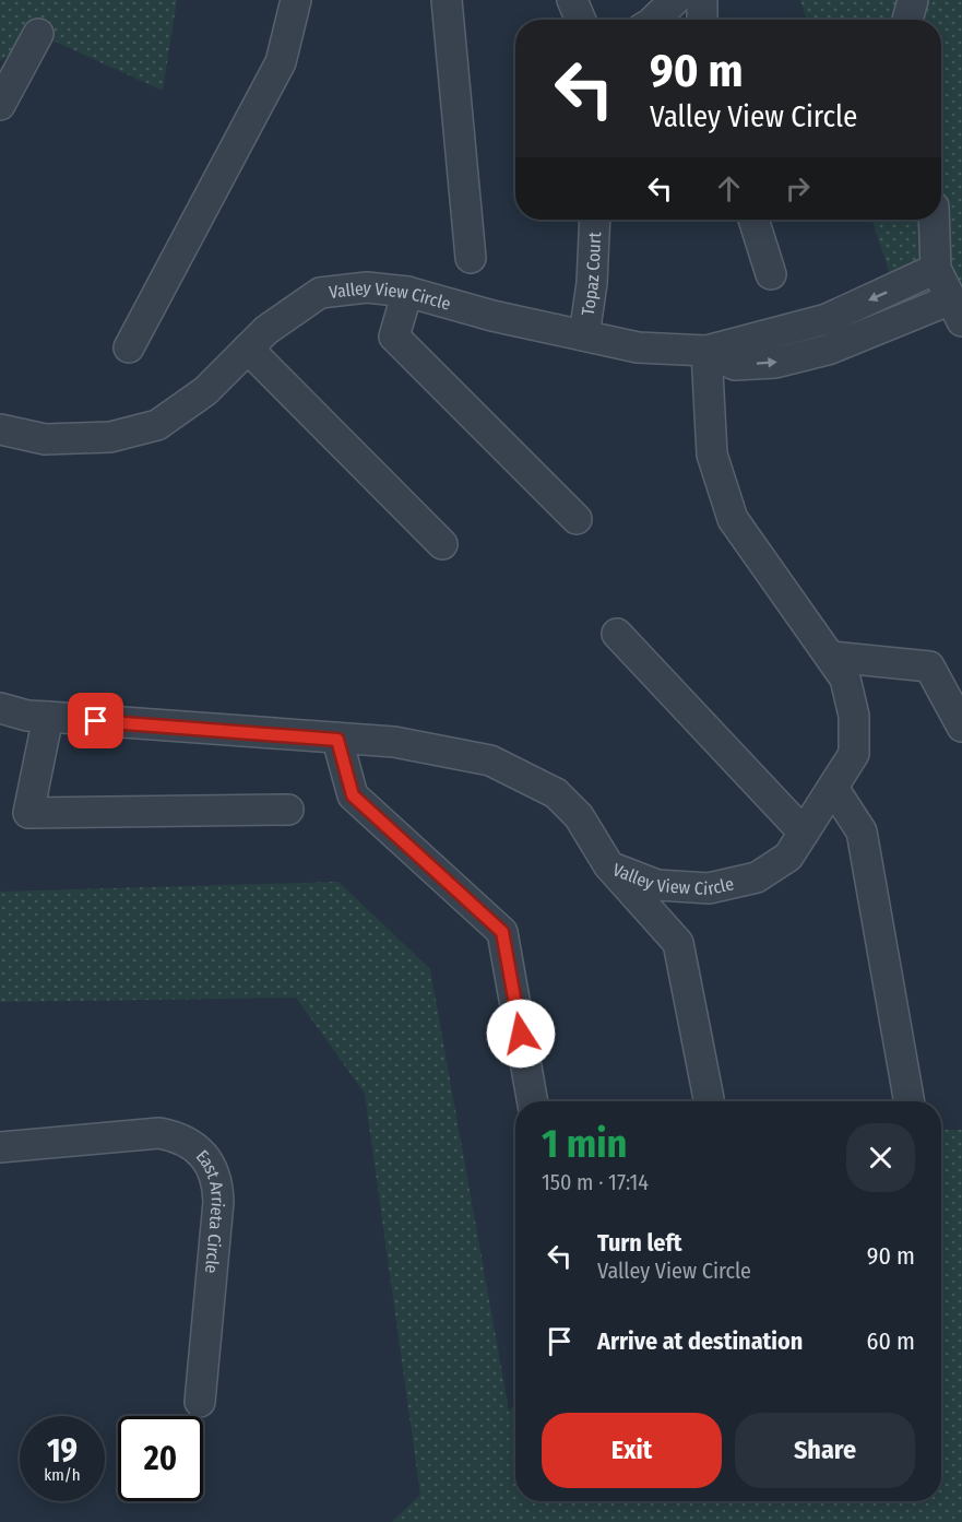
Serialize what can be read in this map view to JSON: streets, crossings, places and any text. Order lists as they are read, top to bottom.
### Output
{
  "streets": {
    "street": ["Topaz Court", "Valley View Circle", "East Arrieta Circle"]
  },
  "crossings": [
    ["Topaz Court", "Valley View Circle"]
  ],
  "page": {
    "turn": ["90 m", "Valley View Circle"],
    "heading": ["1 min", "150 m · 17:14"],
    "list": [
      {
        "name": "Turn left",
        "note": "Valley View Circle",
        "value": "90 m"
      },
      {
        "name": "Arrive at destination",
        "value": "60 m"
      }
    ],
    "buttons": ["Exit", "Share"],
    "speed": "19 km/h",
    "limit": "20"
  }
}
